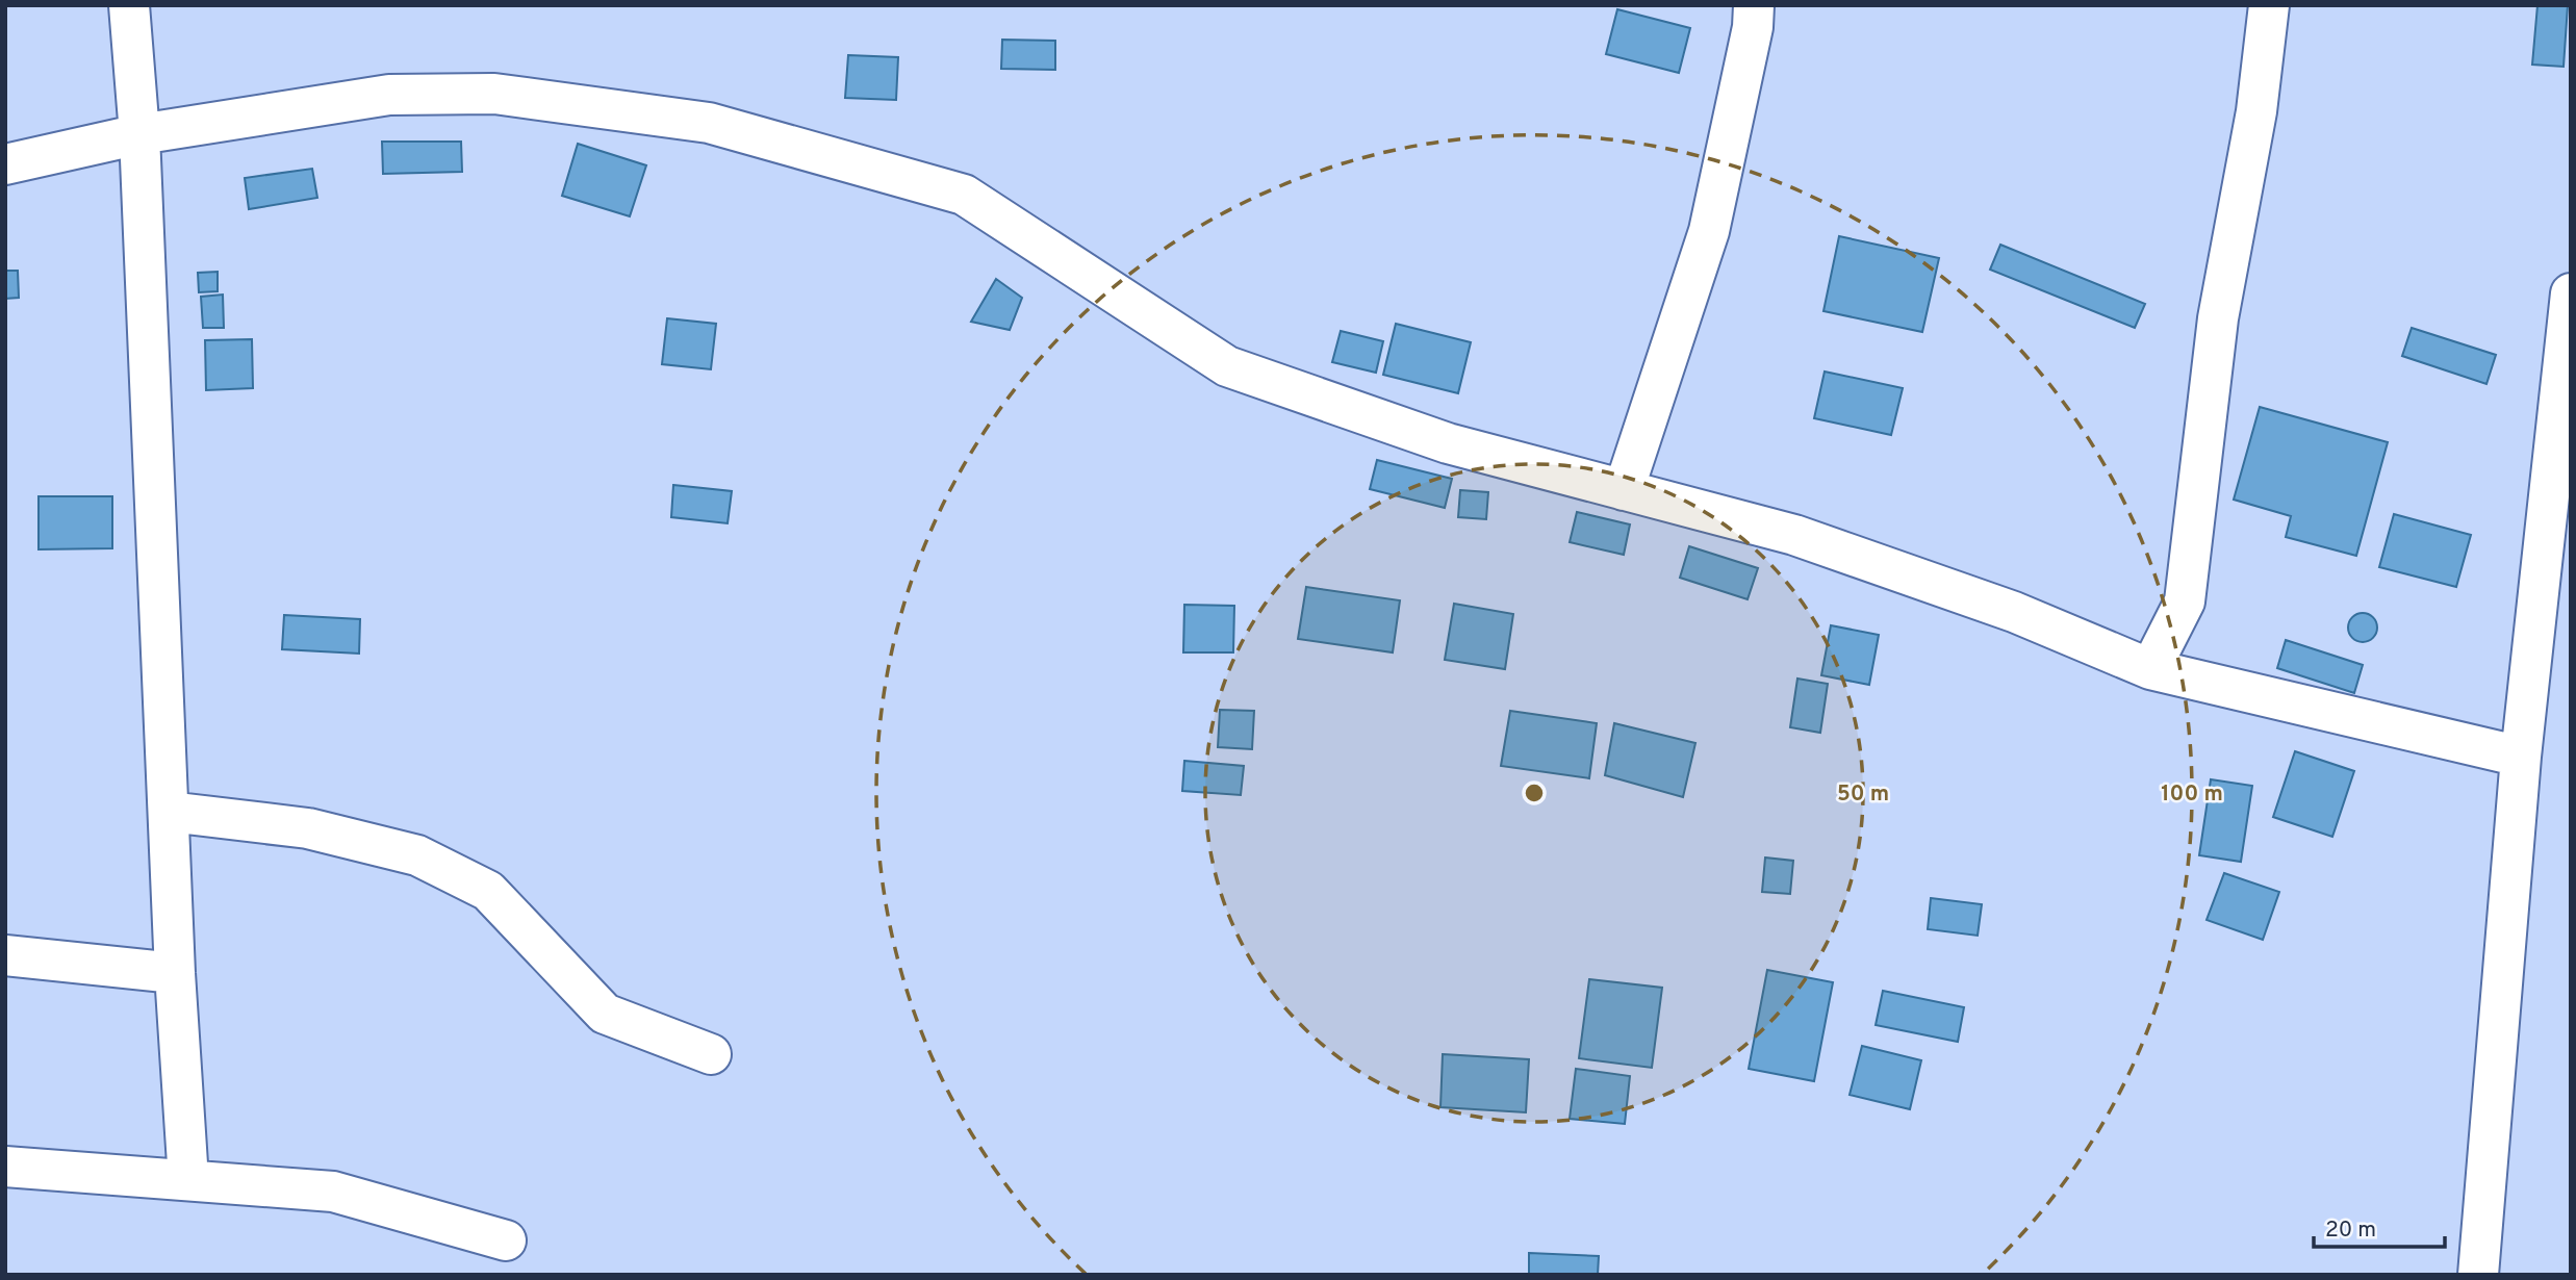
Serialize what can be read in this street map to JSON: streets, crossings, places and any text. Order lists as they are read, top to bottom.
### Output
{
  "scale_bar": "20 m",
  "rings": ["50 m", "100 m"]
}
